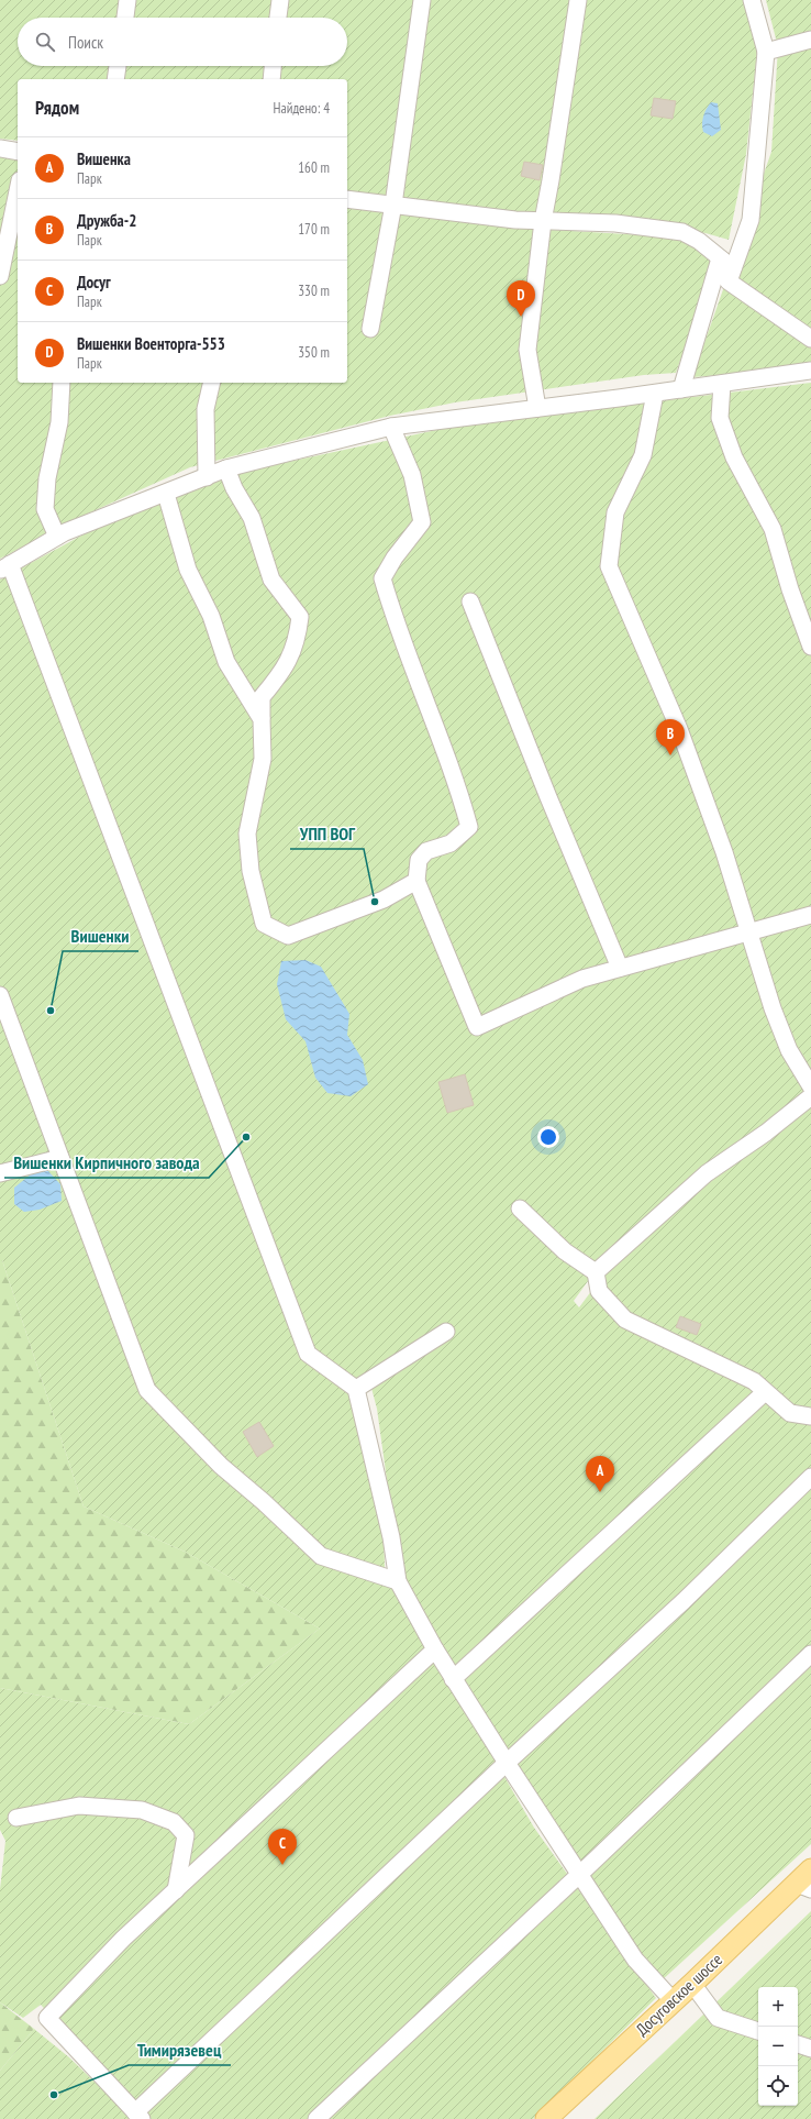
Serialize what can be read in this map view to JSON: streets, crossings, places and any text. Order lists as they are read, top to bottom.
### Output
{
  "streets": {
    "main road": ["Досуговское шоссе"]
  },
  "places": [
    "УПП ВОГ",
    "Вишенки",
    "Вишенки Кирпичного завода",
    "Тимирязевец"
  ],
  "page": {
    "search": "Поиск",
    "heading": ["Рядом", "Найдено: 4"],
    "list": [
      {
        "mark": "A",
        "name": "Вишенка",
        "note": "Парк",
        "value": "160 m"
      },
      {
        "mark": "B",
        "name": "Дружба-2",
        "note": "Парк",
        "value": "170 m"
      },
      {
        "mark": "C",
        "name": "Досуг",
        "note": "Парк",
        "value": "330 m"
      },
      {
        "mark": "D",
        "name": "Вишенки Военторга-553",
        "note": "Парк",
        "value": "350 m"
      }
    ],
    "pins": [
      "D",
      "B",
      "A",
      "C"
    ],
    "map_buttons": ["+", "−"]
  }
}
